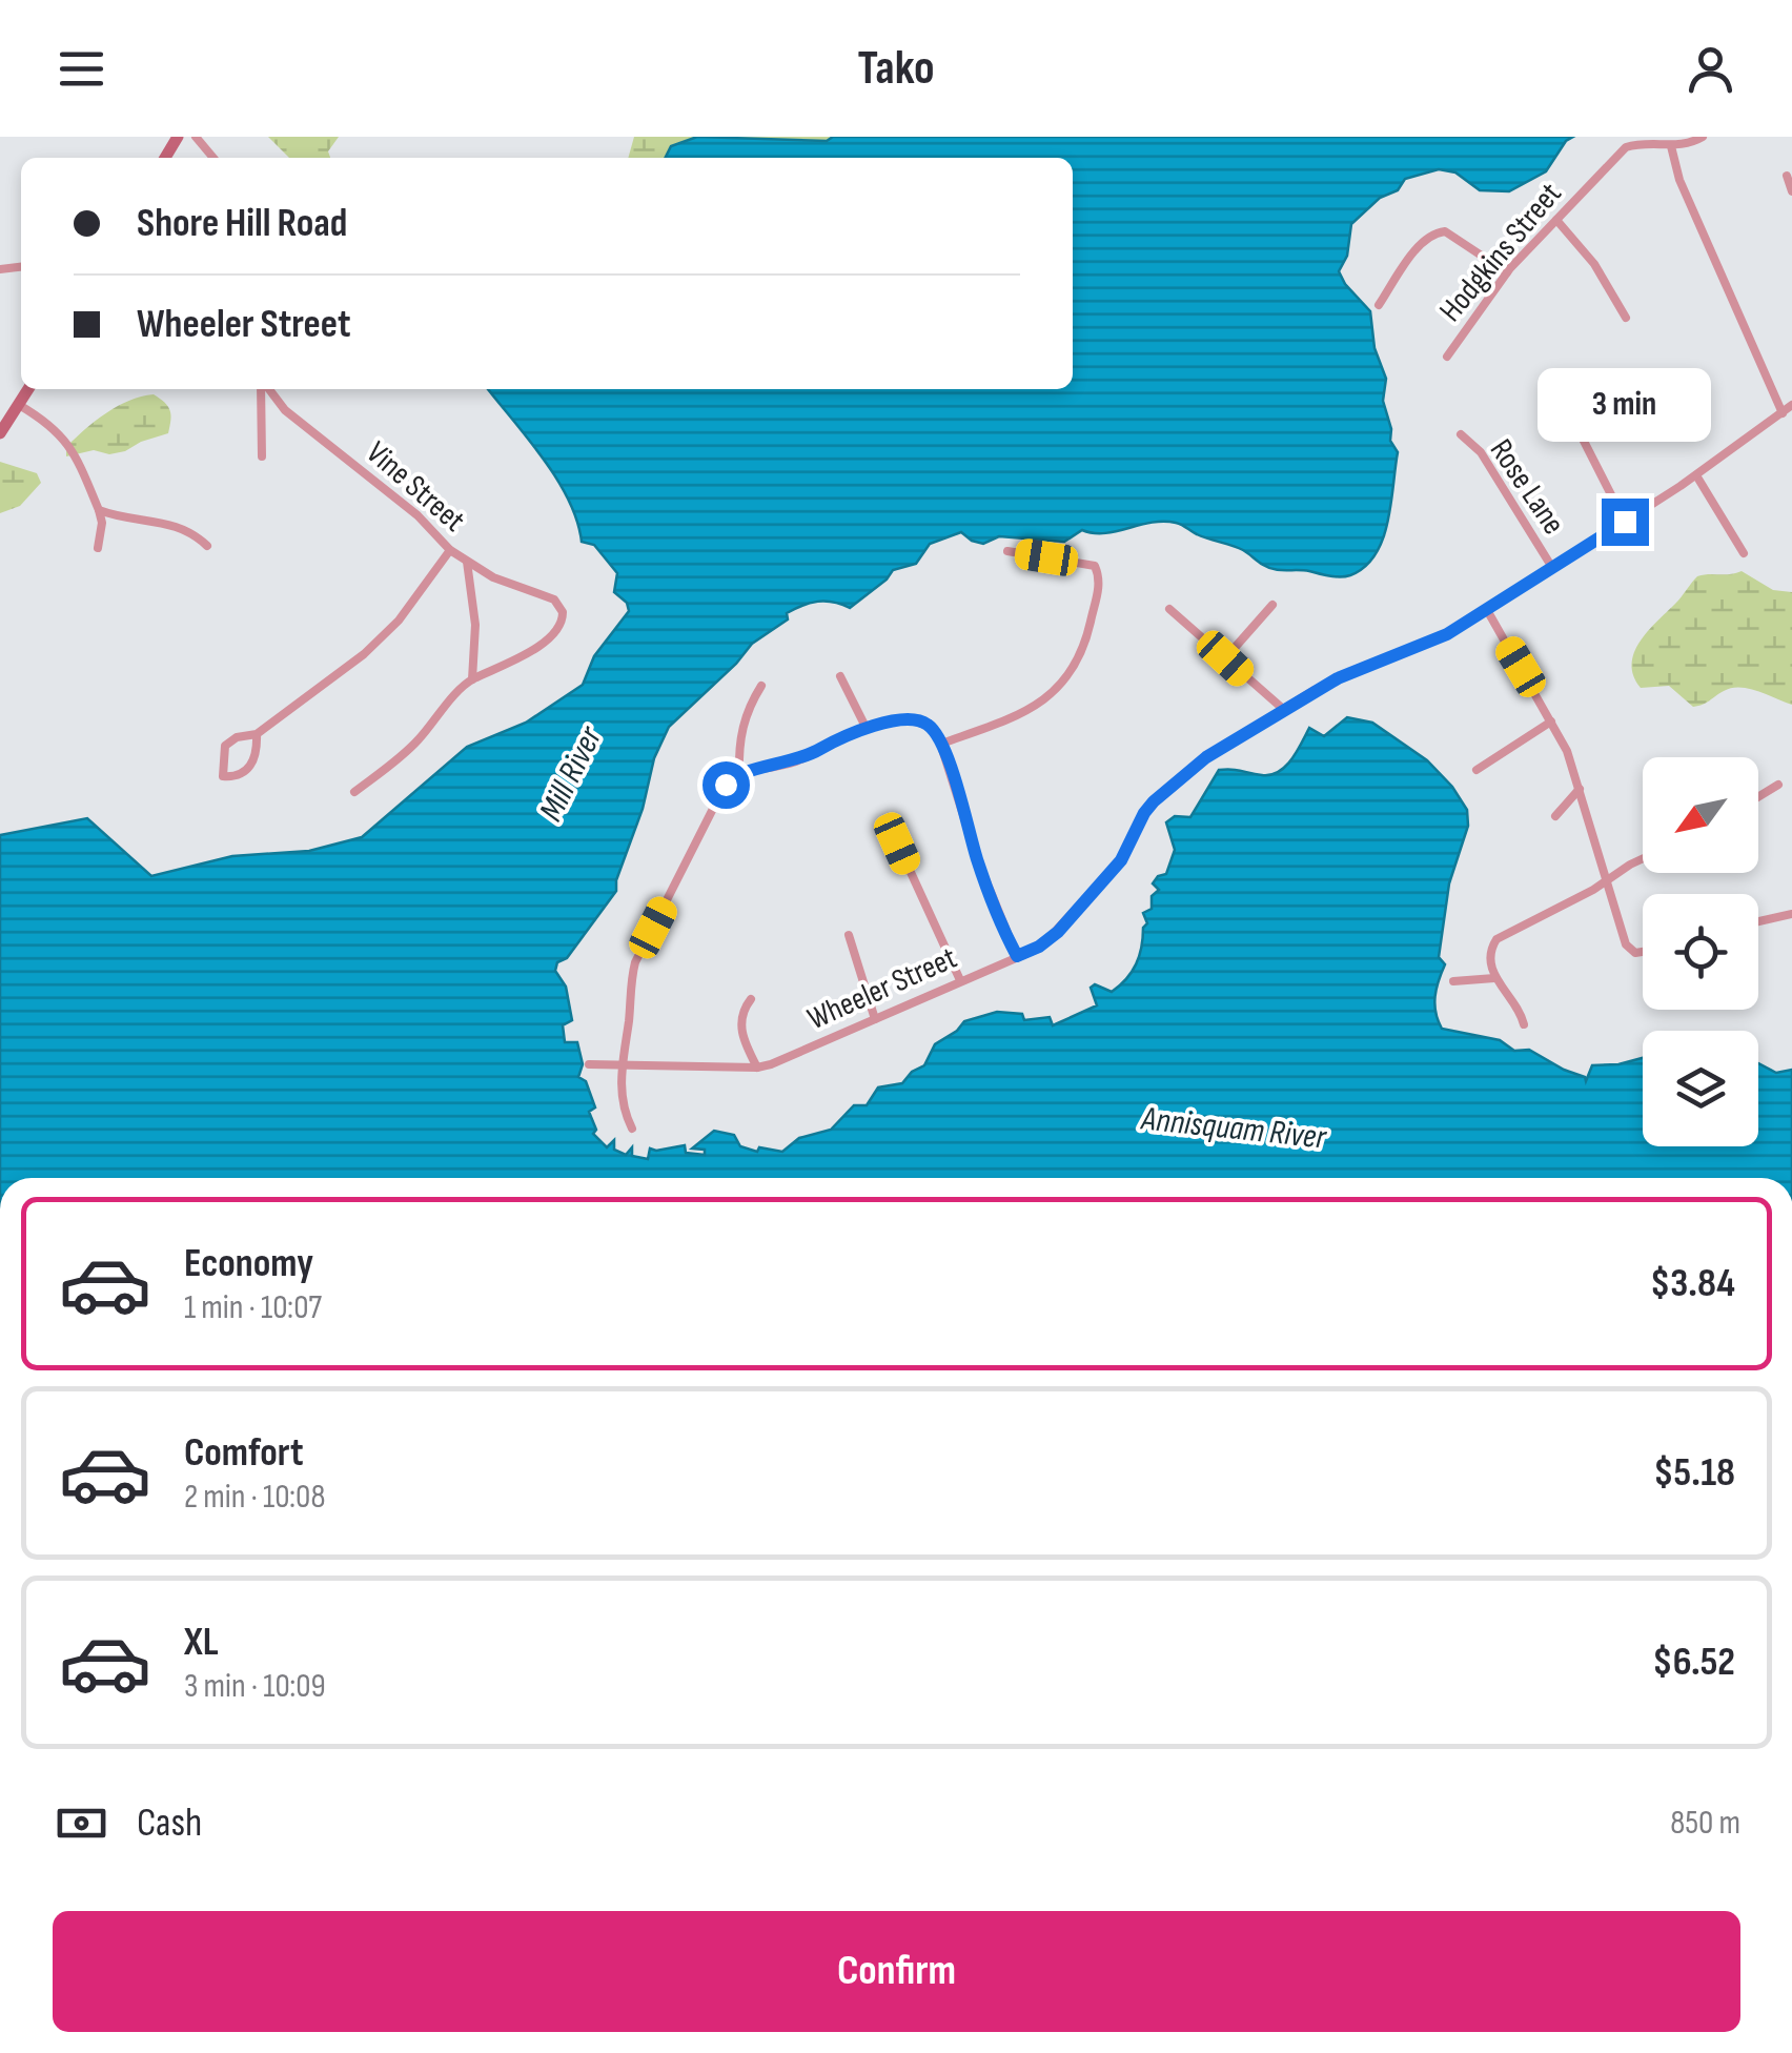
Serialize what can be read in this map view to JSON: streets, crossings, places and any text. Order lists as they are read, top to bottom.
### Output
{
  "streets": {
    "street": [
      "Hodgkins Street",
      "Vine Street",
      "Rose Lane",
      "Wheeler Street"
    ]
  },
  "crossings": [
    ["Rose Lane", "Wheeler Street"]
  ],
  "water": ["Mill River", "Annisquam River"],
  "north": "bottom left",
  "page": {
    "header": "Tako",
    "banner": ["Shore Hill Road", "Wheeler Street"],
    "bubble": "3 min",
    "list": [
      {
        "name": "Economy",
        "note": "1 min · 10:07",
        "value": "$3.84"
      },
      {
        "name": "Comfort",
        "note": "2 min · 10:08",
        "value": "$5.18"
      },
      {
        "name": "XL",
        "note": "3 min · 10:09",
        "value": "$6.52"
      }
    ],
    "pay": ["Cash", "850 m"],
    "buttons": "Confirm"
  }
}
